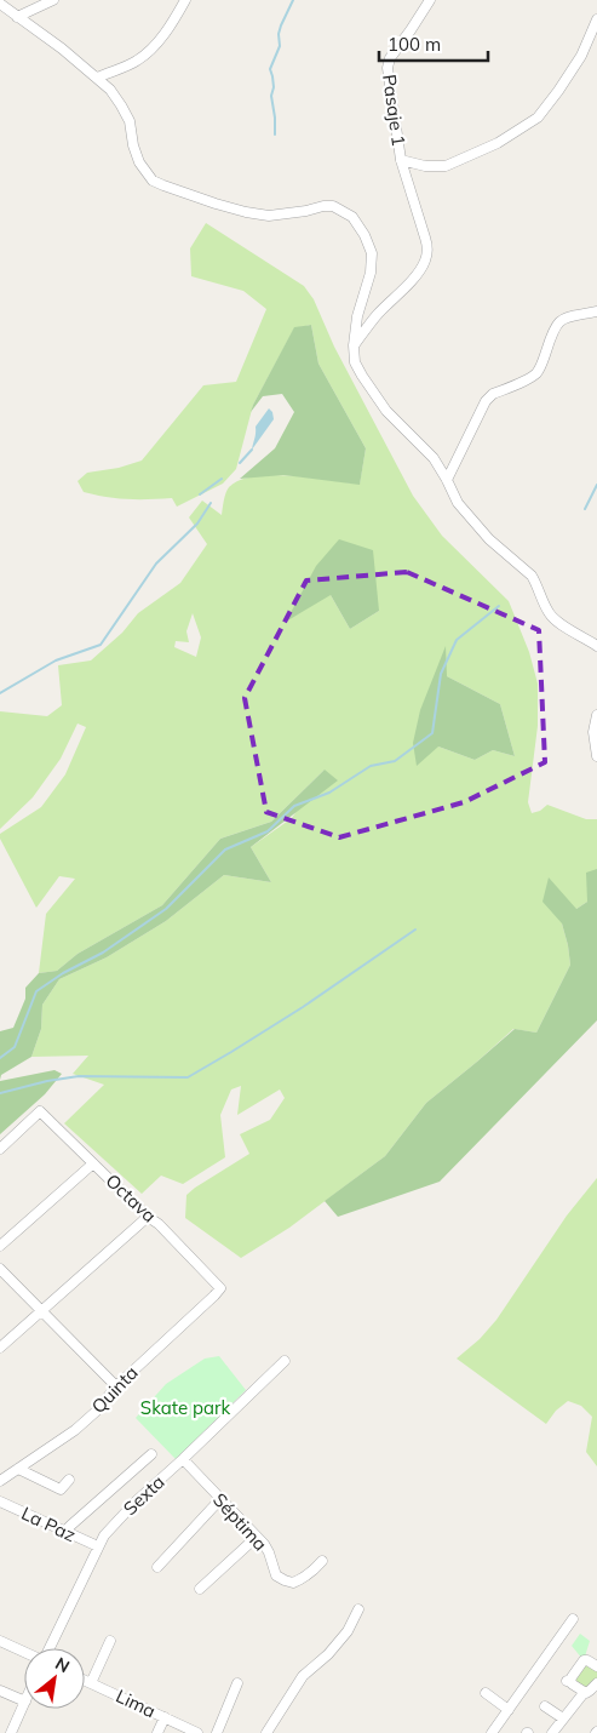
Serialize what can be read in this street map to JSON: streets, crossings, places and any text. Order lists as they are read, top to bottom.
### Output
{
  "streets": {
    "street": [
      "Pasaje 1",
      "Octava",
      "Quinta",
      "Sexta",
      "Séptima",
      "La Paz",
      "Lima"
    ]
  },
  "crossings": [
    ["Octava", "Quinta"],
    ["Sexta", "Séptima"],
    ["Sexta", "La Paz"]
  ],
  "parks": ["Skate park"],
  "scale_bar": "100 m",
  "north": "top right"
}
